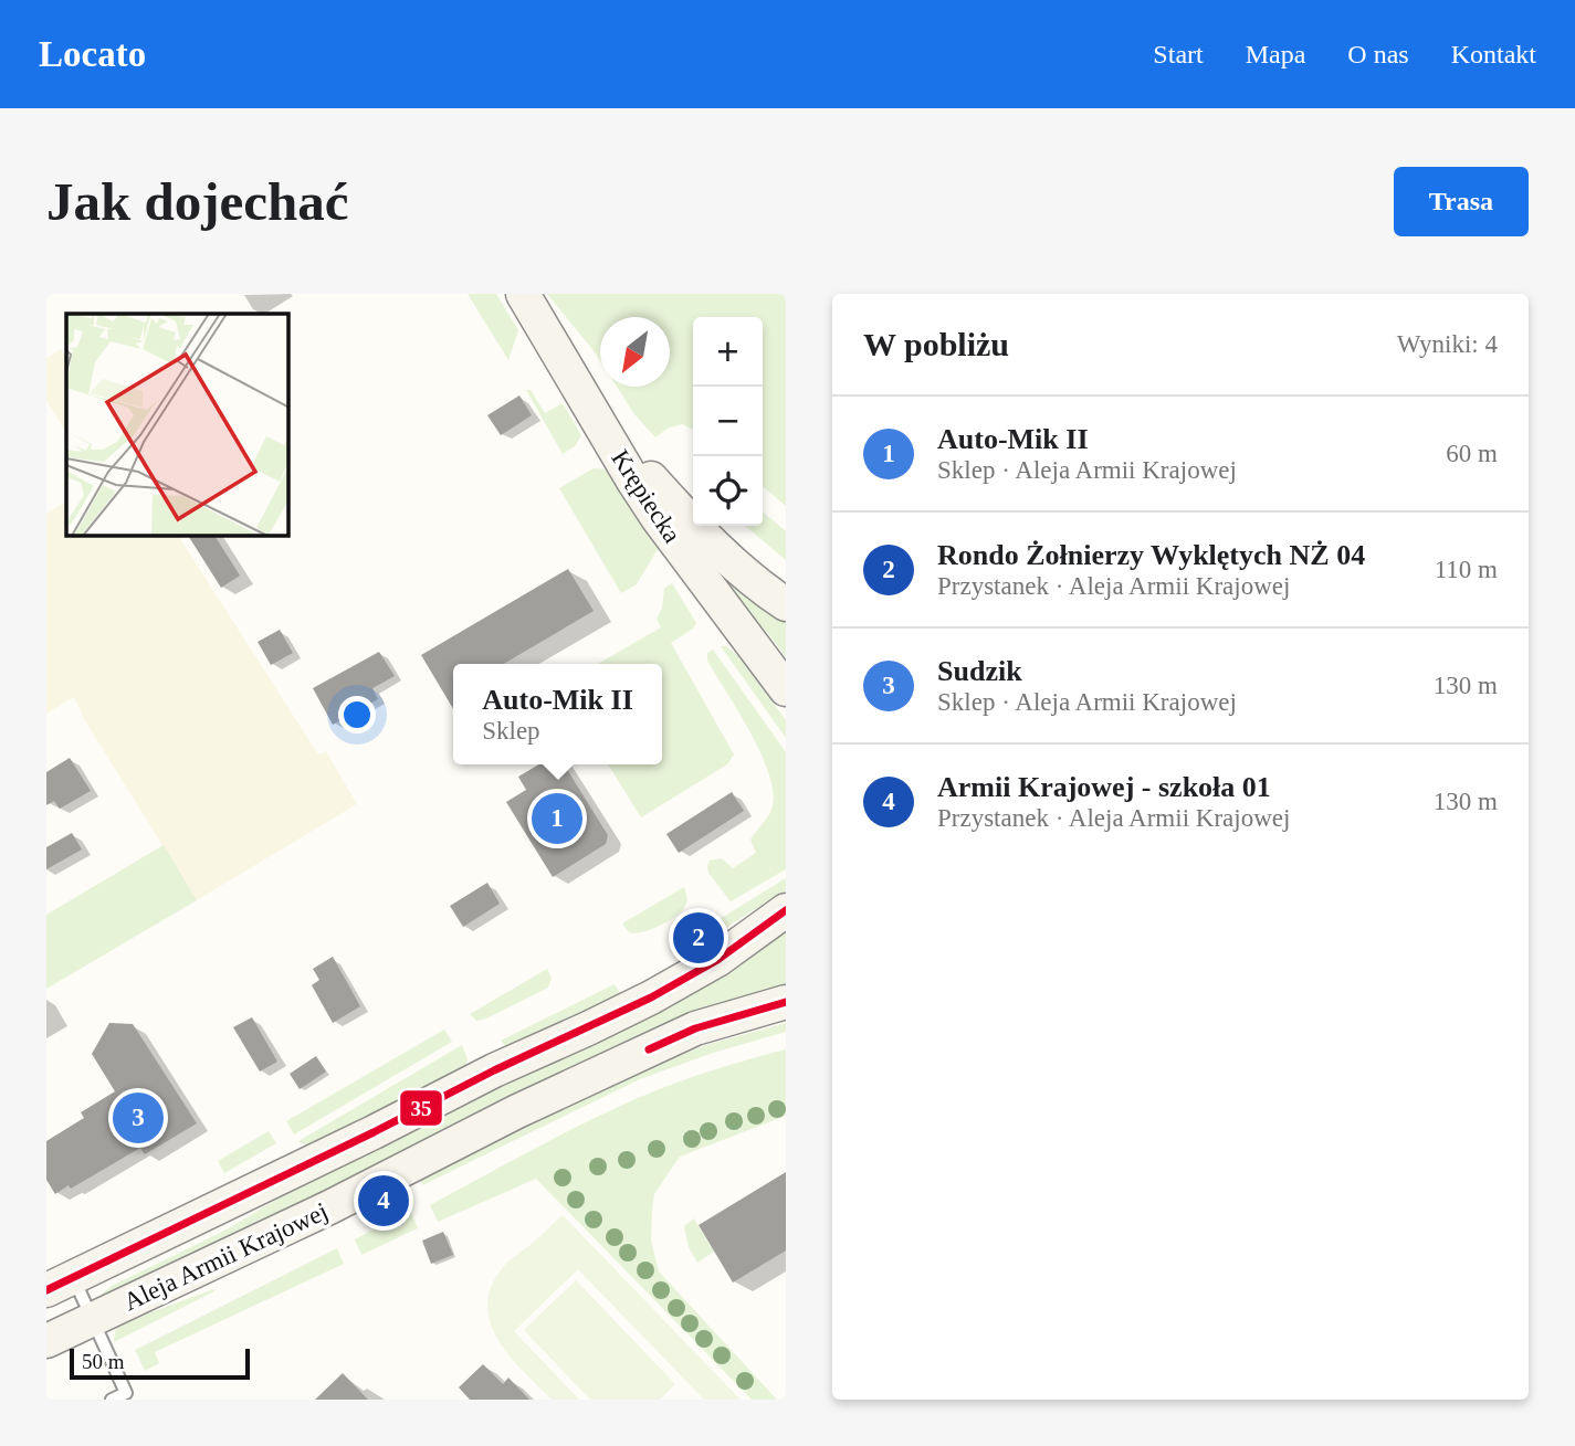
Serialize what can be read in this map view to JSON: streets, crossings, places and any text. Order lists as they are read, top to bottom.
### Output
{
  "streets": {
    "street": ["Krępiecka", "Aleja Armii Krajowej"]
  },
  "lines": ["transit line 35"],
  "scale_bar": "50 m",
  "north": "bottom left",
  "page": {
    "header": "Locato",
    "nav": [
      "Start",
      "Mapa",
      "O nas",
      "Kontakt"
    ],
    "buttons": "Trasa",
    "title": "Jak dojechać",
    "heading": ["W pobliżu", "Wyniki: 4"],
    "map_buttons": ["+", "−"],
    "list": [
      {
        "mark": "1",
        "name": "Auto-Mik II",
        "note": "Sklep · Aleja Armii Krajowej",
        "value": "60 m"
      },
      {
        "mark": "2",
        "name": "Rondo Żołnierzy Wyklętych NŻ 04",
        "note": "Przystanek · Aleja Armii Krajowej",
        "value": "110 m"
      },
      {
        "mark": "3",
        "name": "Sudzik",
        "note": "Sklep · Aleja Armii Krajowej",
        "value": "130 m"
      },
      {
        "mark": "4",
        "name": "Armii Krajowej - szkoła 01",
        "note": "Przystanek · Aleja Armii Krajowej",
        "value": "130 m"
      }
    ],
    "popup": ["Auto-Mik II", "Sklep"],
    "pins": [
      "1",
      "2",
      "3",
      "4"
    ],
    "scale": "50 m"
  }
}
